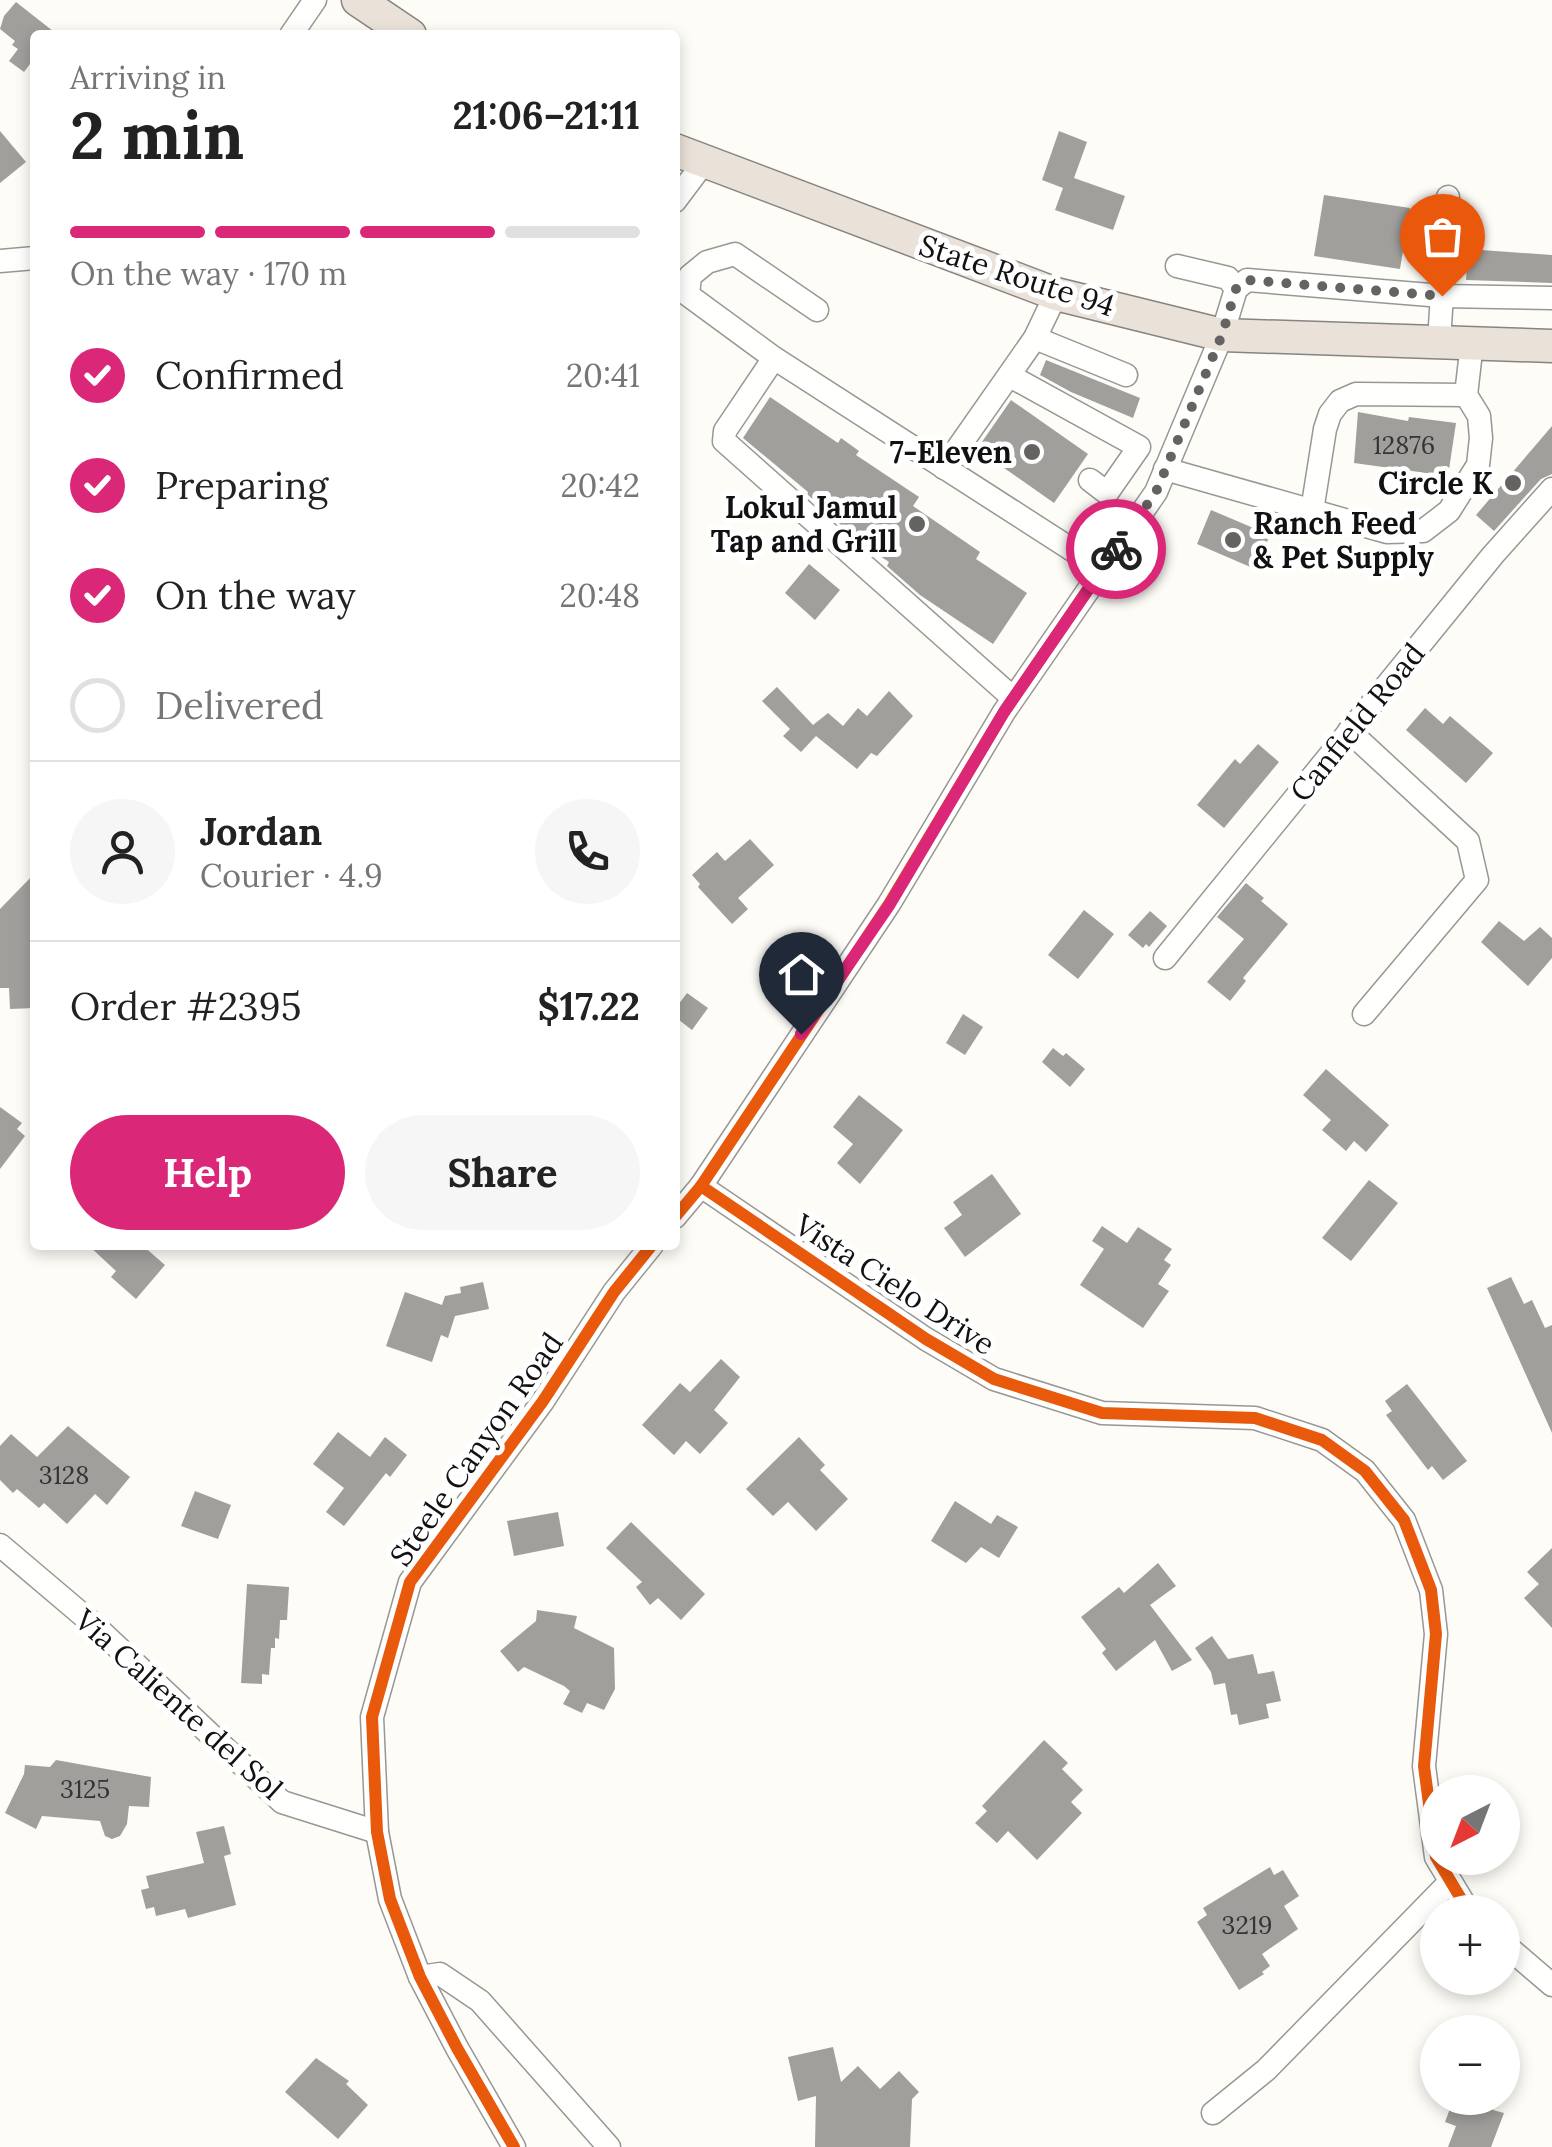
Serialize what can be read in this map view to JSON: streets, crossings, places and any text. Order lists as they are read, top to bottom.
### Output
{
  "streets": {
    "highway": ["State Route 94"],
    "street": [
      "Canfield Road",
      "Vista Cielo Drive",
      "Steele Canyon Road",
      "Via Caliente del Sol"
    ]
  },
  "crossings": [
    ["Steele Canyon Road", "Via Caliente del Sol"]
  ],
  "places": [
    "7-Eleven",
    "Circle K",
    "Lokul Jamul Tap and Grill",
    "Ranch Feed & Pet Supply"
  ],
  "house_numbers": [
    "12876",
    "3128",
    "3125",
    "3219"
  ],
  "north": "bottom left",
  "page": {
    "heading": ["2 min", "Arriving in", "21:06–21:11"],
    "panel": [
      "Jordan",
      "Courier · 4.9",
      "Order #2395",
      "$17.22"
    ],
    "bar": "On the way · 170 m",
    "list": [
      ["Confirmed", "20:41"],
      ["Preparing", "20:42"],
      ["On the way", "20:48"],
      "Delivered"
    ],
    "buttons": ["Help", "Share"],
    "map_buttons": ["+", "−"]
  }
}
